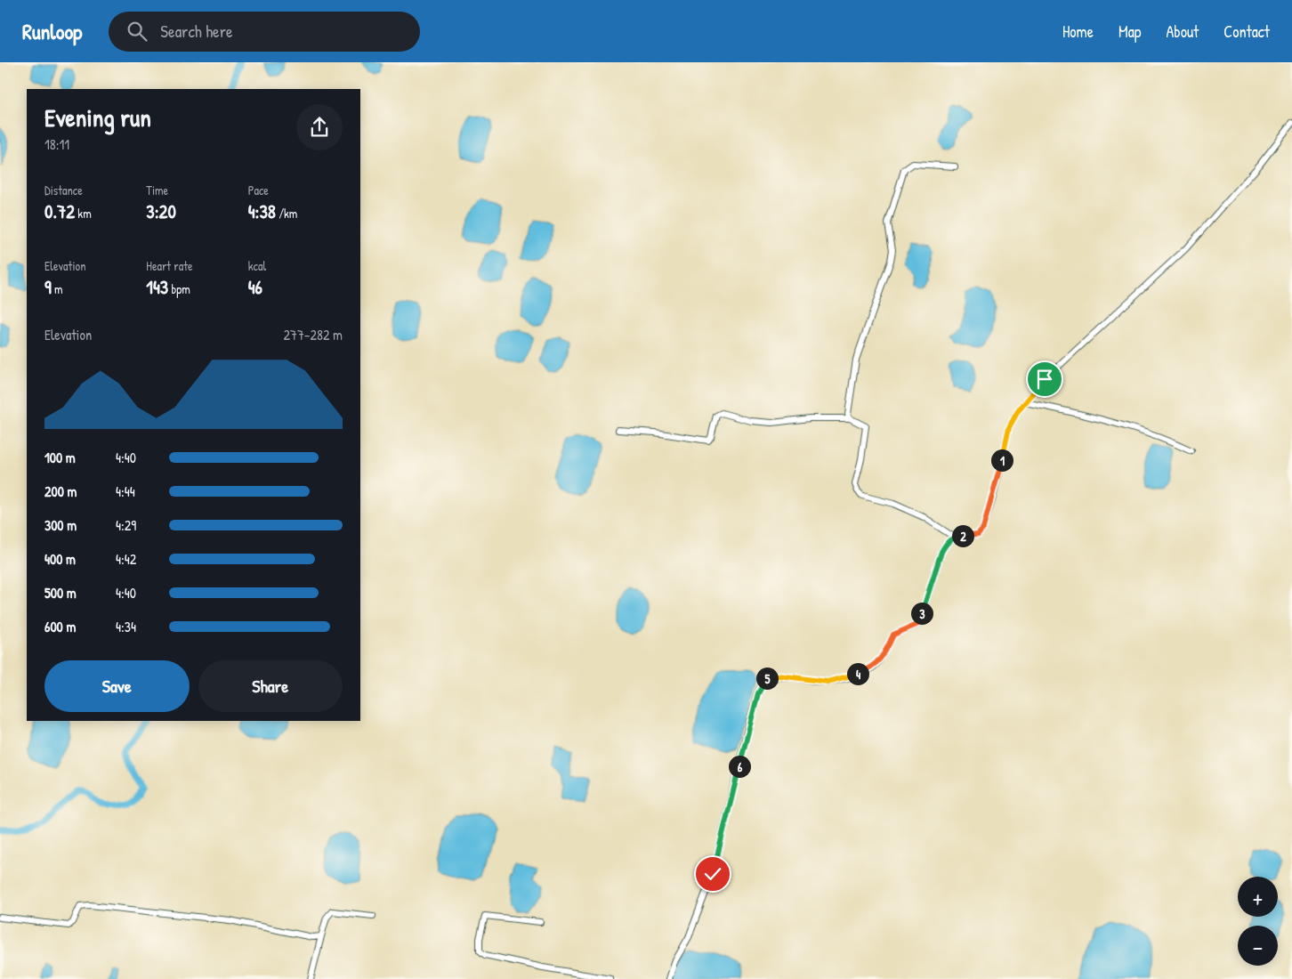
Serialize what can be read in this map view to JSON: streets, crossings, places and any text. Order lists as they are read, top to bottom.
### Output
{
  "page": {
    "header": "Runloop",
    "search": "Search here",
    "nav": [
      "Home",
      "Map",
      "About",
      "Contact"
    ],
    "heading": ["Evening run", "18:11"],
    "stats": [
      ["Distance", "0.72 km"],
      ["Time", "3:20"],
      ["Pace", "4:38 /km"],
      ["Elevation", "9 m"],
      ["Heart rate", "143 bpm"],
      ["kcal", "46"]
    ],
    "chart": ["Elevation", "277–282 m"],
    "list": [
      {
        "name": "100 m",
        "note": "4:40"
      },
      {
        "name": "200 m",
        "note": "4:44"
      },
      {
        "name": "300 m",
        "note": "4:29"
      },
      {
        "name": "400 m",
        "note": "4:42"
      },
      {
        "name": "500 m",
        "note": "4:40"
      },
      {
        "name": "600 m",
        "note": "4:34"
      }
    ],
    "pins": [
      "1",
      "2",
      "3",
      "4",
      "5",
      "6"
    ],
    "buttons": ["Save", "Share"],
    "map_buttons": ["+", "−"]
  }
}
